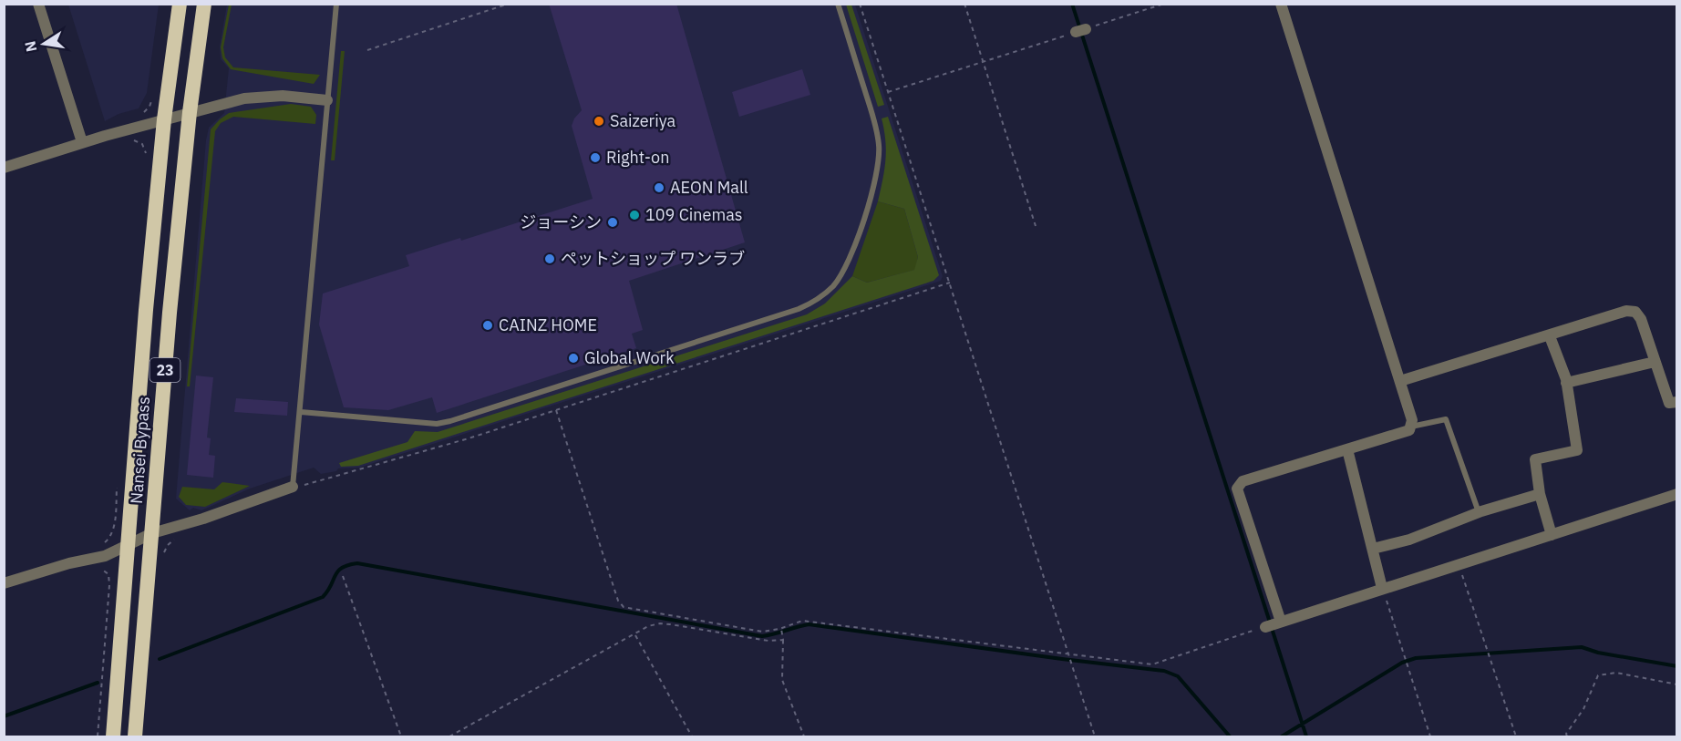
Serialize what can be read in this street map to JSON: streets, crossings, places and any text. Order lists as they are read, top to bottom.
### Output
{
  "streets": {
    "highway": ["23", "Nansei Bypass"]
  },
  "places": [
    "Saizeriya",
    "Right-on",
    "AEON Mall",
    "109 Cinemas",
    "ジョーシン",
    "ペットショップ ワンラブ",
    "CAINZ HOME",
    "Global Work"
  ],
  "north": "left"
}
